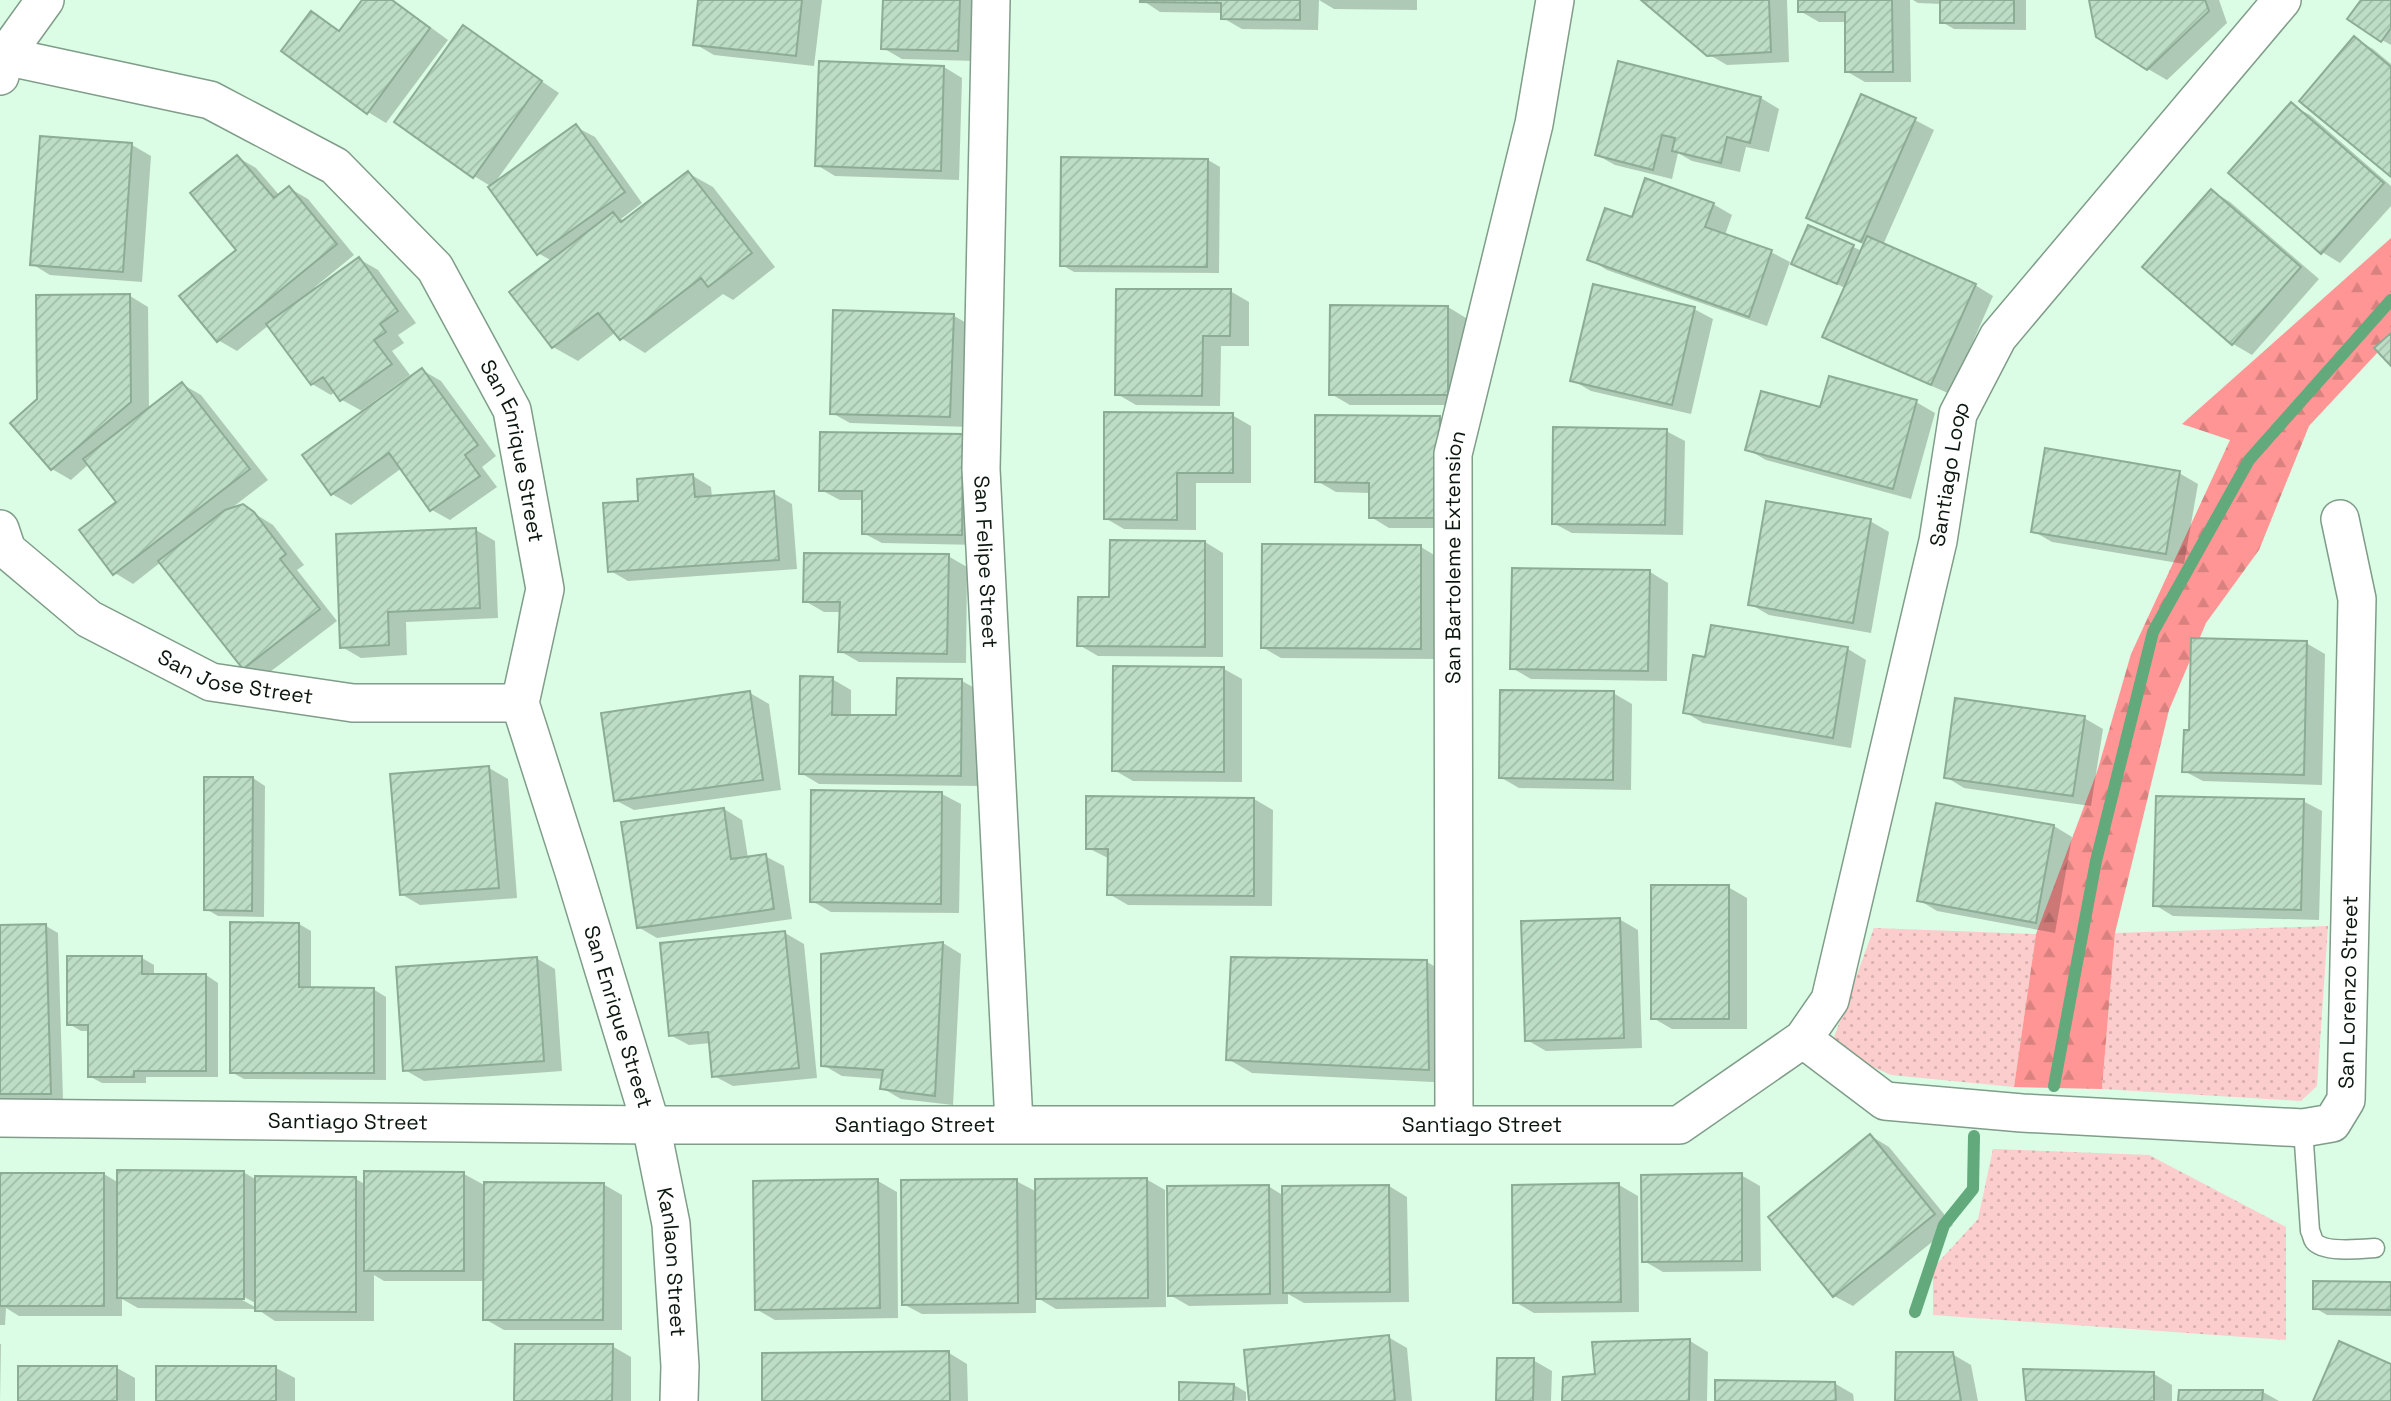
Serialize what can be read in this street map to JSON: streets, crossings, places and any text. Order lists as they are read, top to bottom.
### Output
{
  "streets": {
    "street": [
      "San Enrique Street",
      "Santiago Loop",
      "San Bartoleme Extension",
      "San Felipe Street",
      "San Jose Street",
      "San Lorenzo Street",
      "Santiago Street",
      "Kanlaon Street"
    ]
  },
  "crossings": [
    ["San Enrique Street", "San Jose Street"],
    ["San Enrique Street", "Santiago Street"],
    ["San Enrique Street", "Kanlaon Street"],
    ["Santiago Loop", "San Lorenzo Street"],
    ["Santiago Loop", "Santiago Street"],
    ["San Bartoleme Extension", "Santiago Street"],
    ["San Felipe Street", "Santiago Street"],
    ["San Lorenzo Street", "Santiago Street"],
    ["Santiago Street", "Kanlaon Street"]
  ]
}
